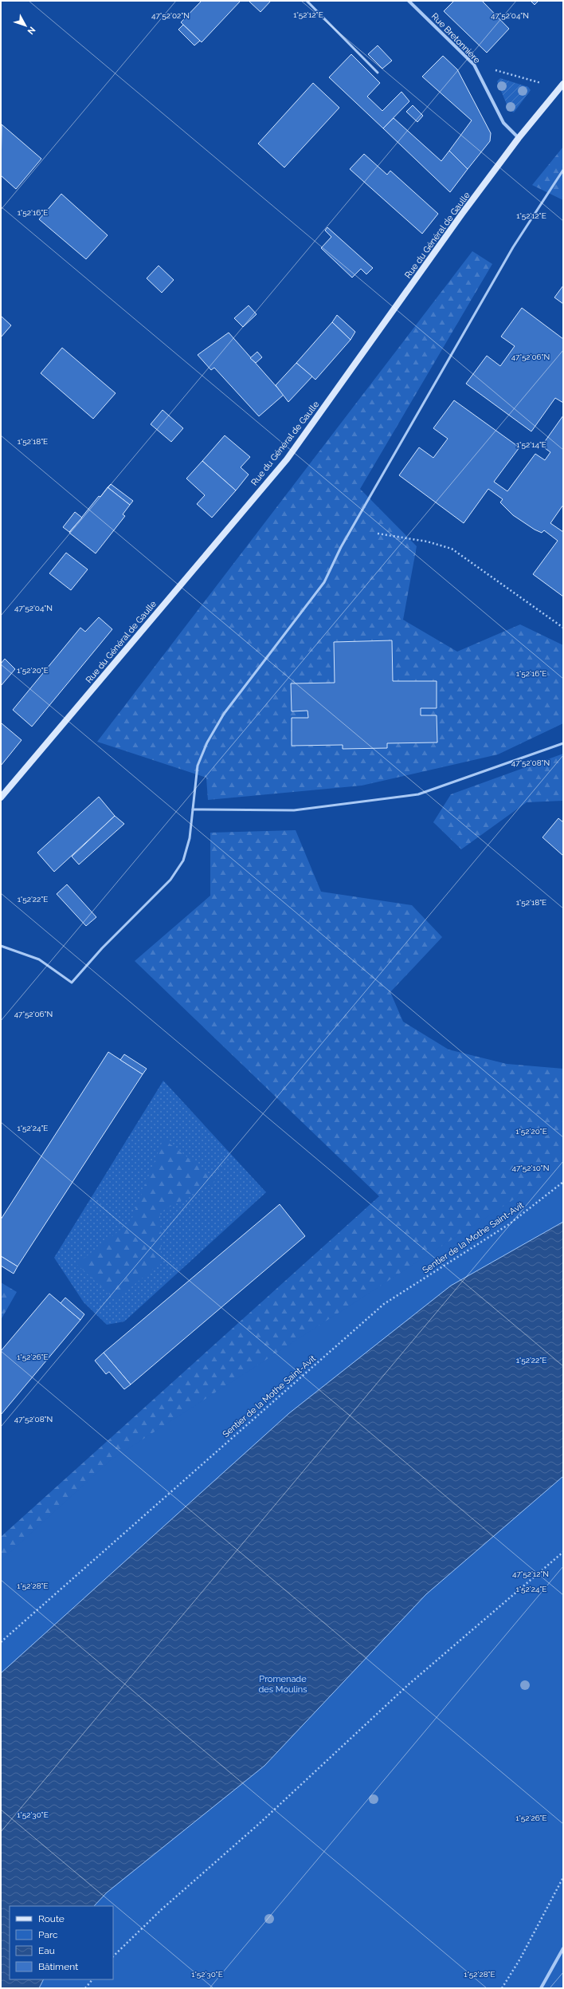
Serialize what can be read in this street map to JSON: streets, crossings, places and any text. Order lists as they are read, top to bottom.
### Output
{
  "streets": {
    "main road": ["Rue du Général de Gaulle"],
    "street": ["Rue Bretonnière"],
    "path": ["Sentier de la Mothe Saint-Avit"]
  },
  "crossings": [
    ["Rue Bretonnière", "Rue du Général de Gaulle"]
  ],
  "parks": ["Promenade des Moulins"],
  "legend": [
    "Route",
    "Parc",
    "Eau",
    "Bâtiment"
  ],
  "north": "bottom right",
  "coordinates": [
    "1°52'12\"E",
    "47°52'02\"N",
    "47°52'04\"N",
    "1°52'16\"E",
    "47°52'06\"N",
    "1°52'18\"E",
    "1°52'14\"E",
    "1°52'20\"E",
    "47°52'08\"N",
    "1°52'22\"E",
    "1°52'24\"E",
    "47°52'10\"N",
    "1°52'26\"E",
    "47°52'12\"N",
    "1°52'28\"E",
    "1°52'30\"E"
  ]
}
